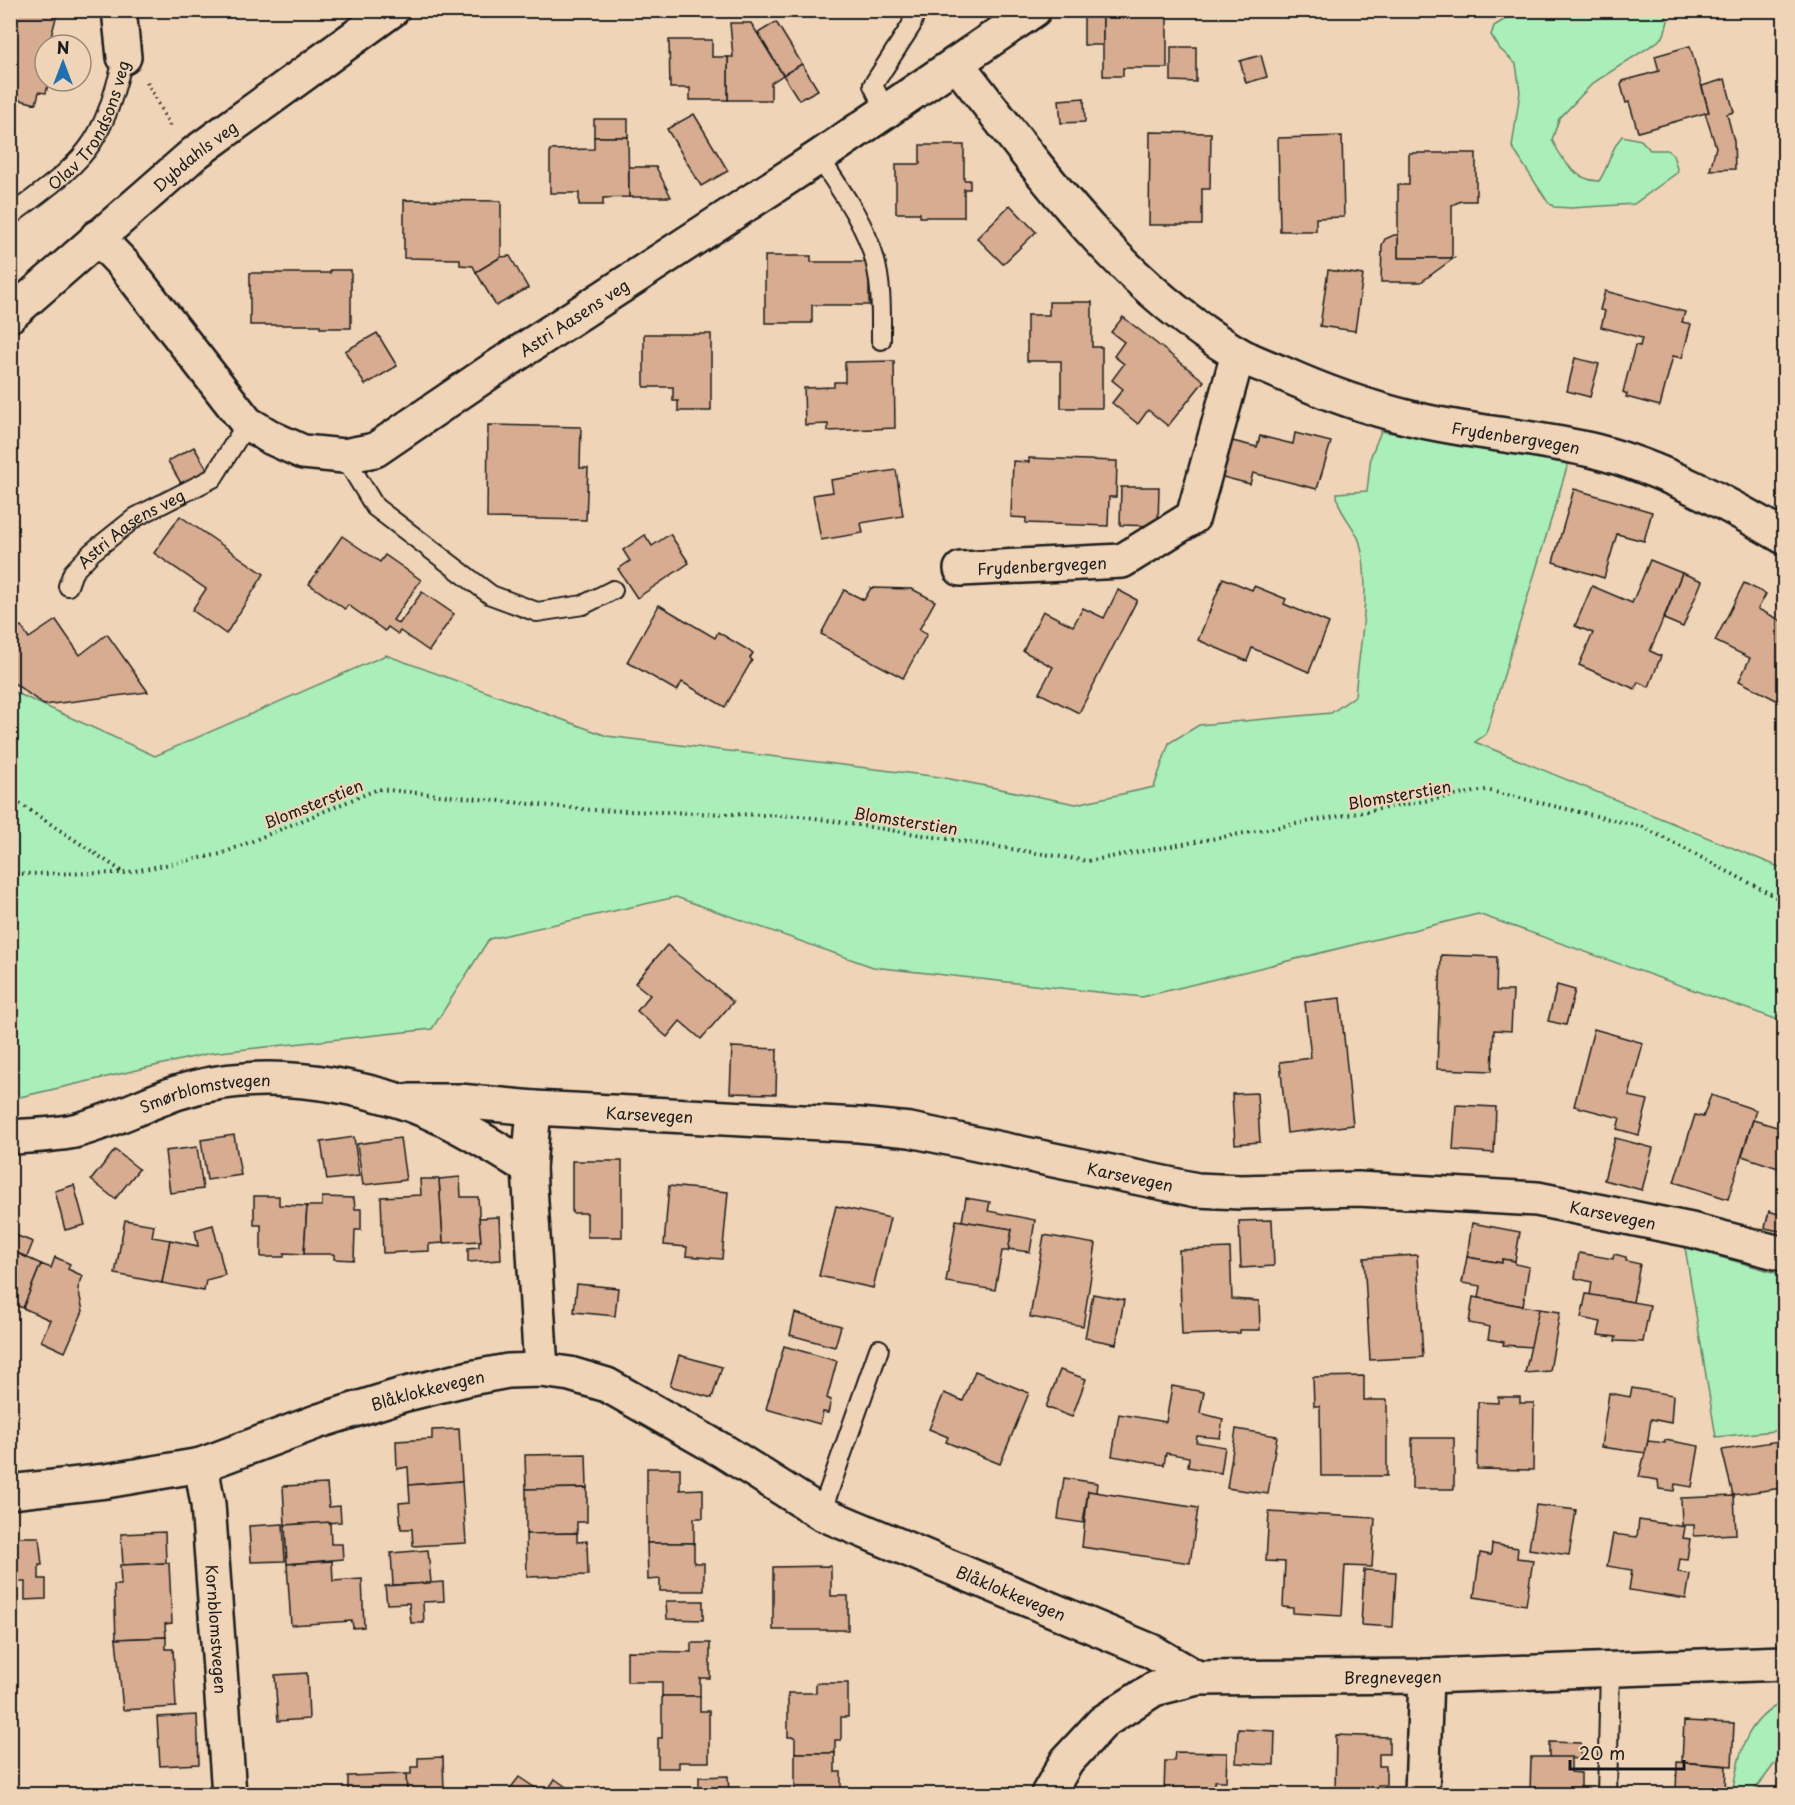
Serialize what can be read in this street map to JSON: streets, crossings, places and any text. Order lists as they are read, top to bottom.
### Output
{
  "streets": {
    "street": [
      "Olav Trondsons veg",
      "Dybdahls veg",
      "Astri Aasens veg",
      "Frydenbergvegen",
      "Smørblomstvegen",
      "Karsevegen",
      "Blåklokkevegen",
      "Kornblomstvegen",
      "Bregnevegen"
    ],
    "path": ["Blomsterstien"]
  },
  "crossings": [
    ["Dybdahls veg", "Astri Aasens veg"],
    ["Astri Aasens veg", "Frydenbergvegen"],
    ["Smørblomstvegen", "Karsevegen"],
    ["Blåklokkevegen", "Kornblomstvegen"],
    ["Blåklokkevegen", "Bregnevegen"]
  ],
  "scale_bar": "20 m",
  "north": "top"
}
